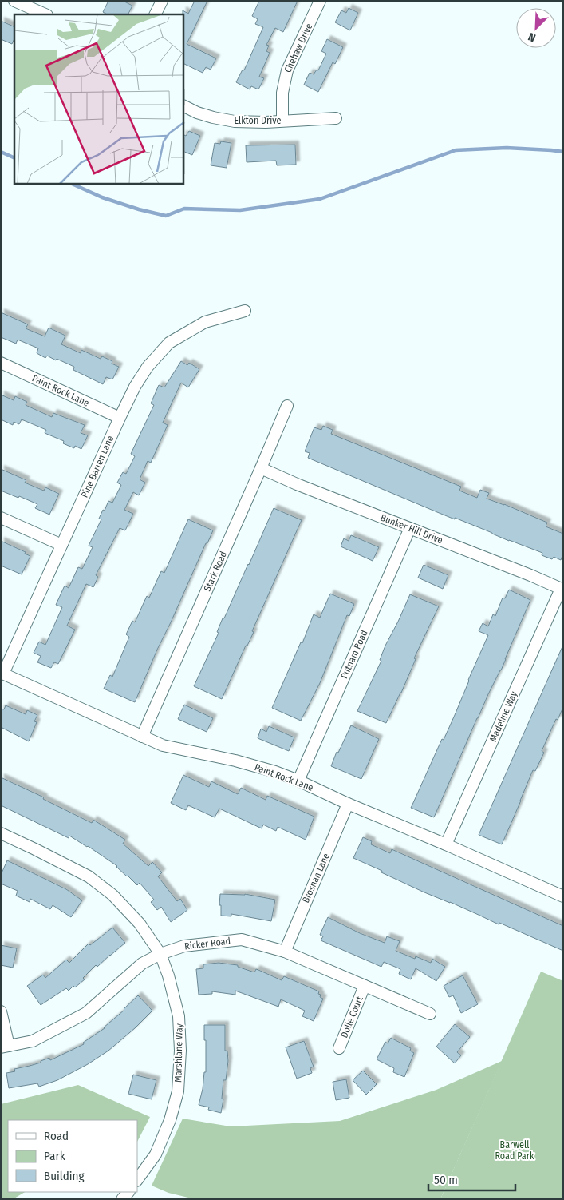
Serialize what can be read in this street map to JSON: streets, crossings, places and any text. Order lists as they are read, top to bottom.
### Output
{
  "streets": {
    "street": [
      "Chehaw Drive",
      "Elkton Drive",
      "Paint Rock Lane",
      "Pine Barren Lane",
      "Bunker Hill Drive",
      "Stark Road",
      "Putnam Road",
      "Madeline Way",
      "Brosnan Lane",
      "Ricker Road",
      "Dolle Court",
      "Marshlane Way"
    ]
  },
  "crossings": [
    ["Chehaw Drive", "Elkton Drive"],
    ["Paint Rock Lane", "Pine Barren Lane"],
    ["Paint Rock Lane", "Stark Road"],
    ["Paint Rock Lane", "Putnam Road"],
    ["Paint Rock Lane", "Madeline Way"],
    ["Paint Rock Lane", "Brosnan Lane"],
    ["Bunker Hill Drive", "Stark Road"],
    ["Bunker Hill Drive", "Putnam Road"],
    ["Bunker Hill Drive", "Madeline Way"],
    ["Brosnan Lane", "Ricker Road"],
    ["Ricker Road", "Dolle Court"],
    ["Ricker Road", "Marshlane Way"]
  ],
  "parks": ["Barwell Road Park"],
  "legend": ["Road", "Park", "Building"],
  "scale_bar": "50 m",
  "north": "bottom left"
}
